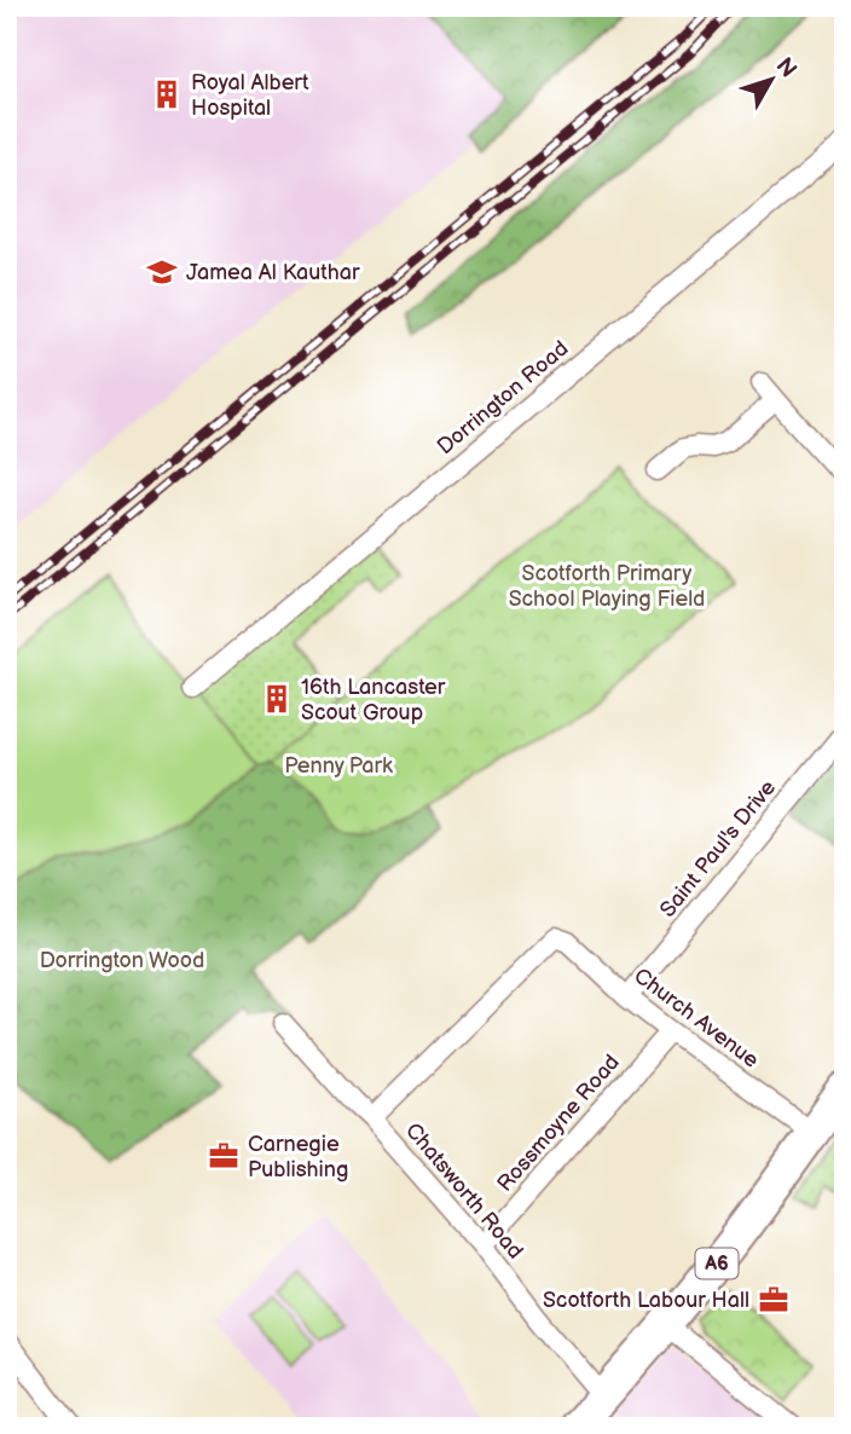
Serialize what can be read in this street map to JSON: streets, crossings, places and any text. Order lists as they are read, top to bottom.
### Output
{
  "streets": {
    "main road": ["A6"],
    "street": [
      "Dorrington Road",
      "Saint Paul's Drive",
      "Church Avenue",
      "Rossmoyne Road",
      "Chatsworth Road"
    ]
  },
  "crossings": [
    ["Saint Paul's Drive", "Church Avenue"],
    ["Church Avenue", "Rossmoyne Road"],
    ["Church Avenue", "Chatsworth Road"],
    ["Church Avenue", "A6"],
    ["Rossmoyne Road", "Chatsworth Road"],
    ["Chatsworth Road", "A6"]
  ],
  "parks": ["Scotforth Primary School Playing Field", "Penny Park", "Dorrington Wood"],
  "places": {
    "building": ["Royal Albert Hospital", "16th Lancaster Scout Group"],
    "school or university": ["Jamea Al Kauthar"],
    "office": ["Carnegie Publishing", "Scotforth Labour Hall"]
  },
  "north": "top right"
}
